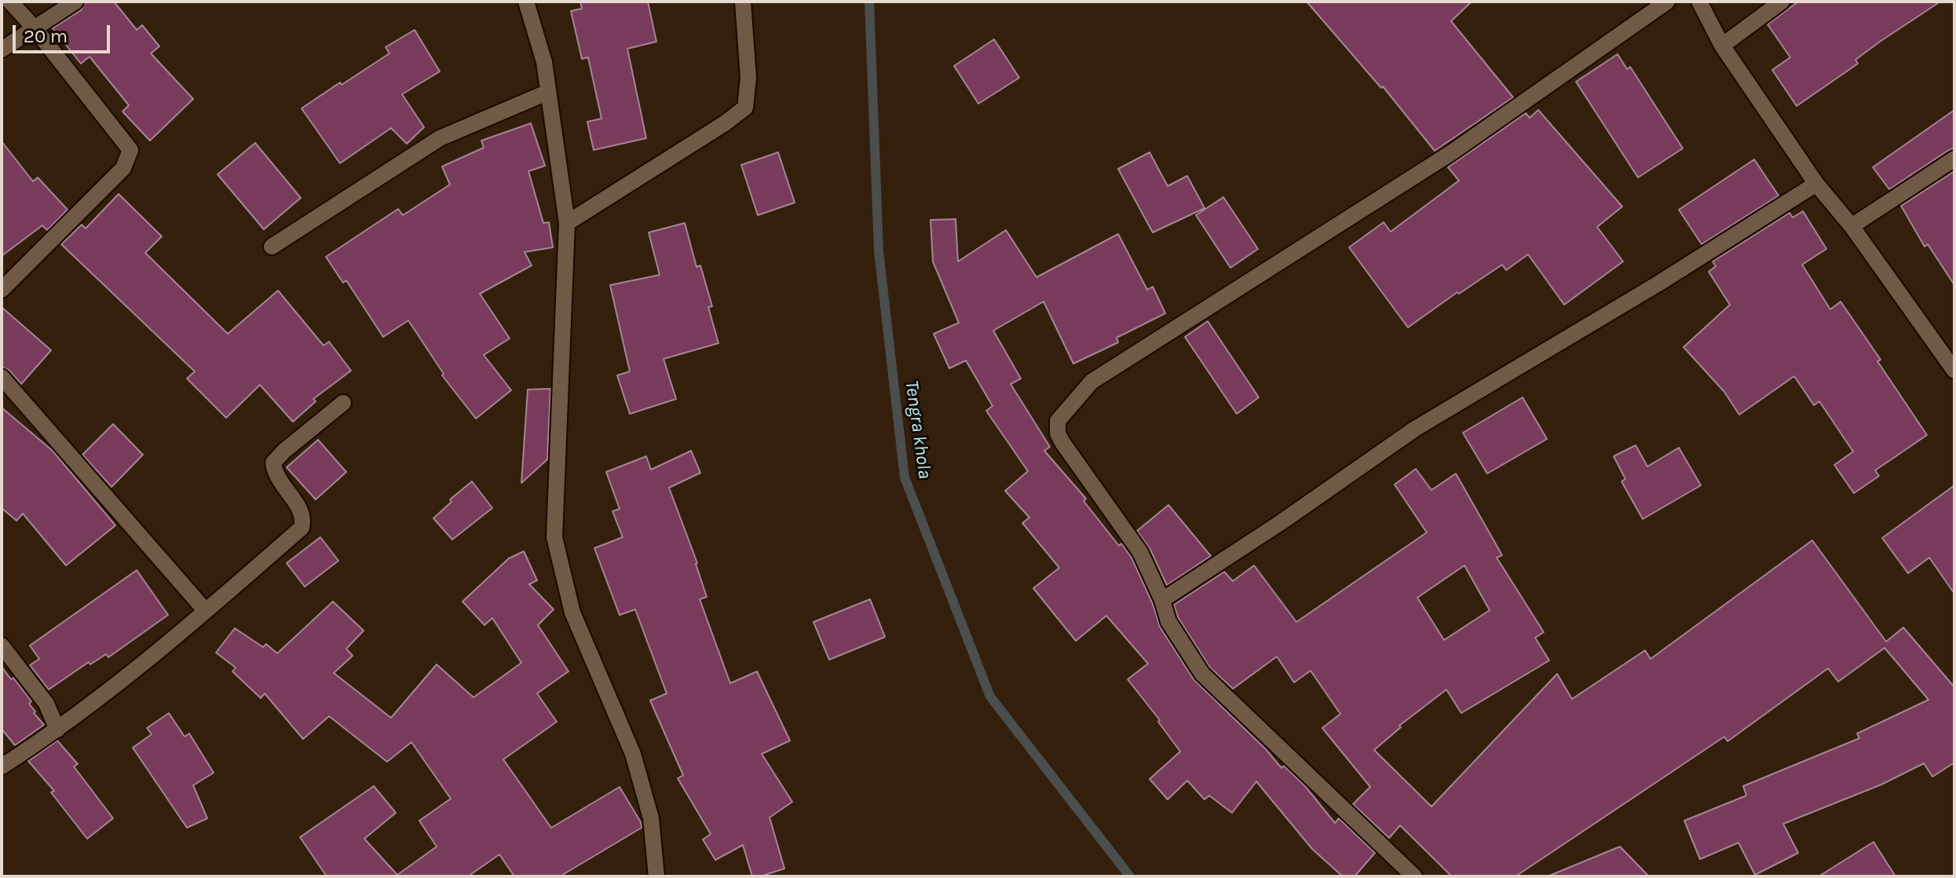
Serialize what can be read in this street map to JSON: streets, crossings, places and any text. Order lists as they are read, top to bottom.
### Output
{
  "water": ["Tengra khola"],
  "scale_bar": "20 m"
}
